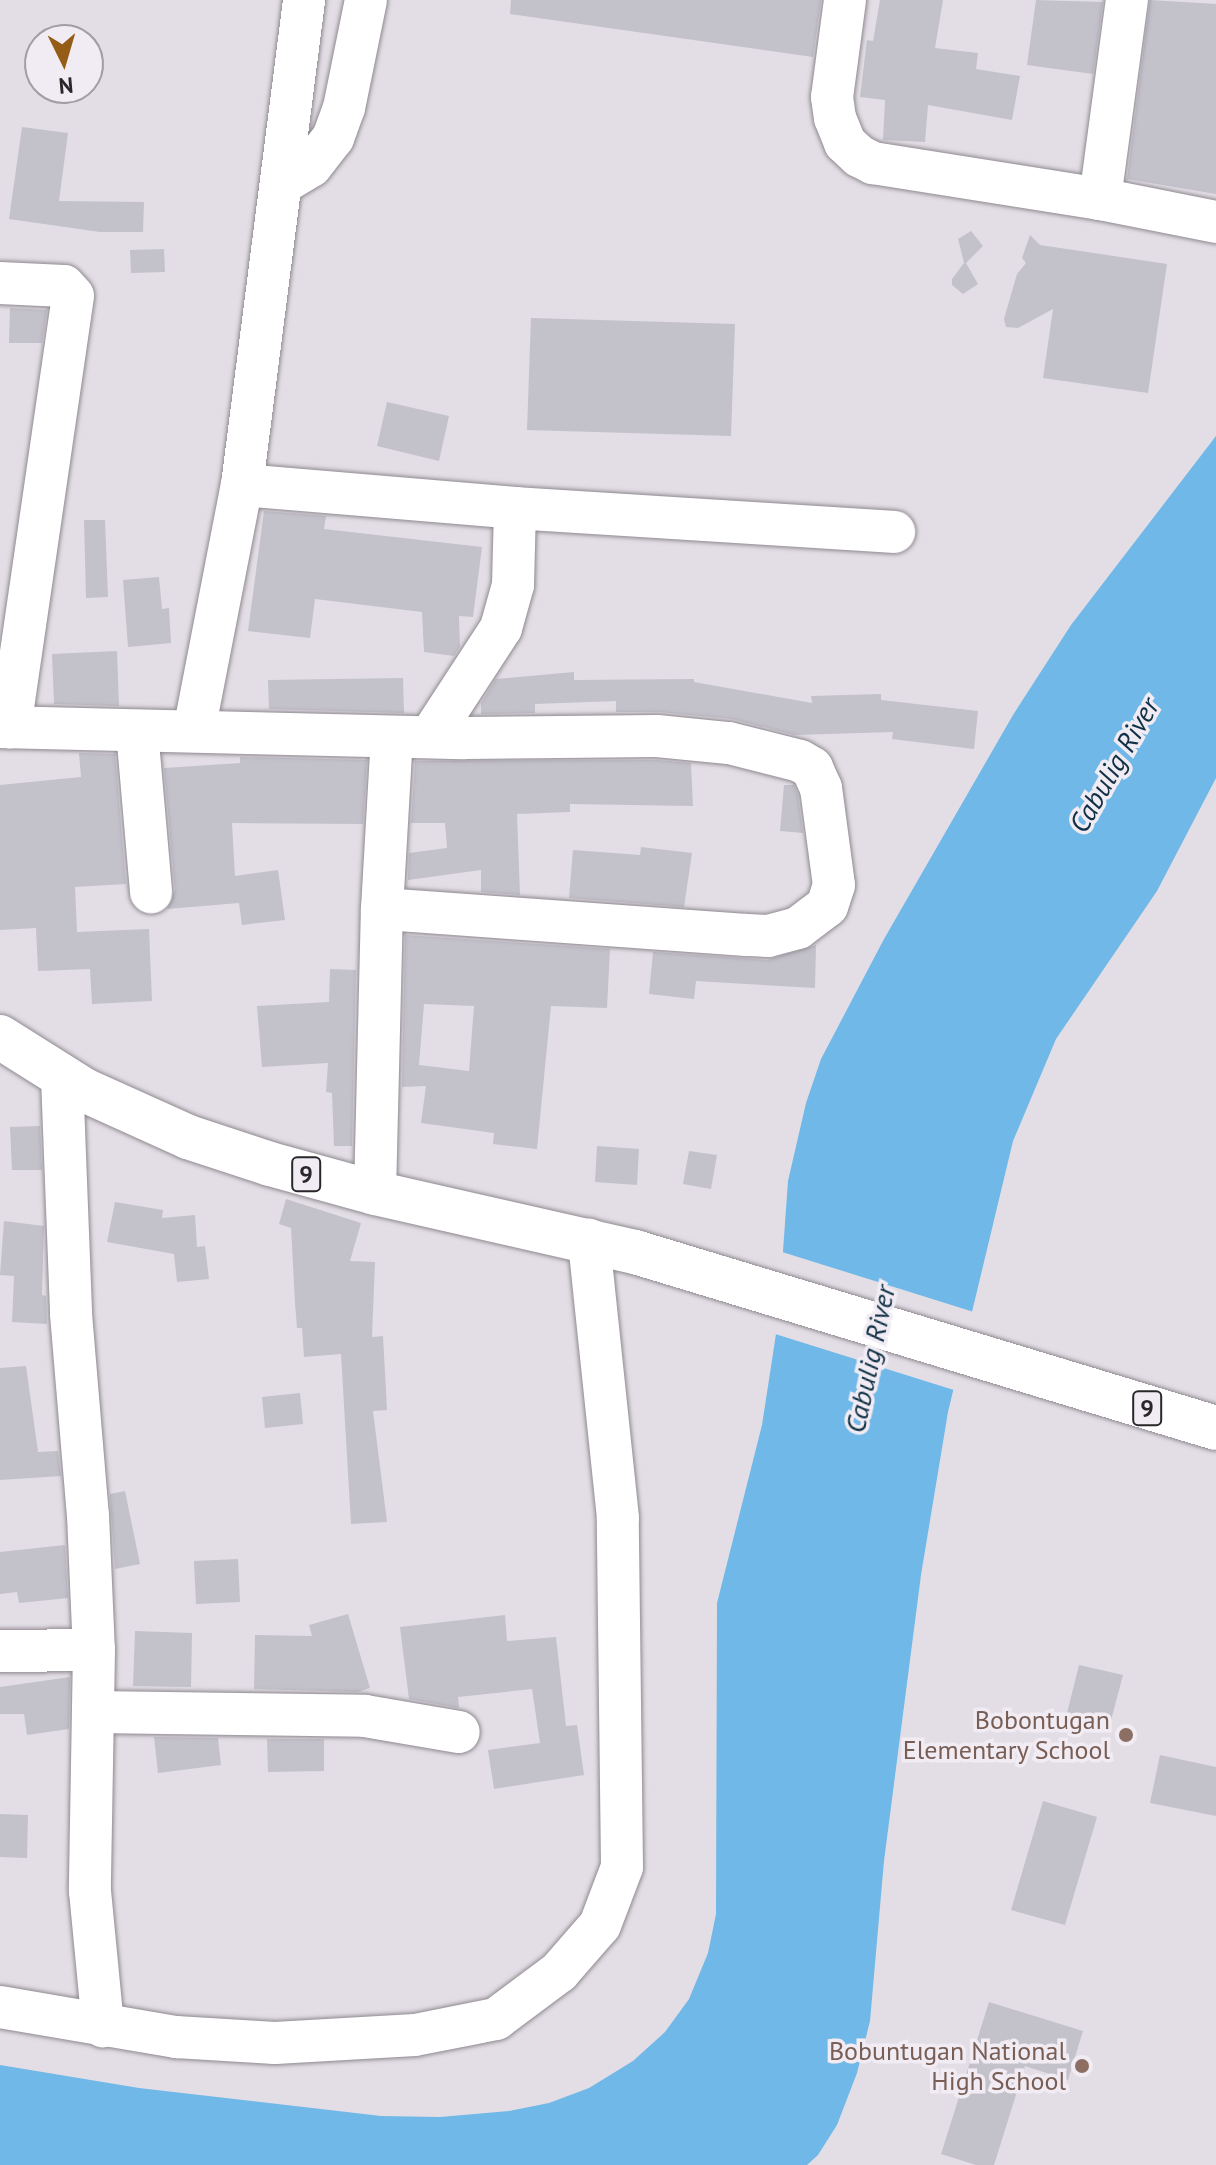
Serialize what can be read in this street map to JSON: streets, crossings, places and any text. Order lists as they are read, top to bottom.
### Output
{
  "streets": {
    "highway": ["9"]
  },
  "water": ["Cabulig River"],
  "places": ["Bobontugan Elementary School", "Bobuntugan National High School"],
  "north": "bottom"
}
